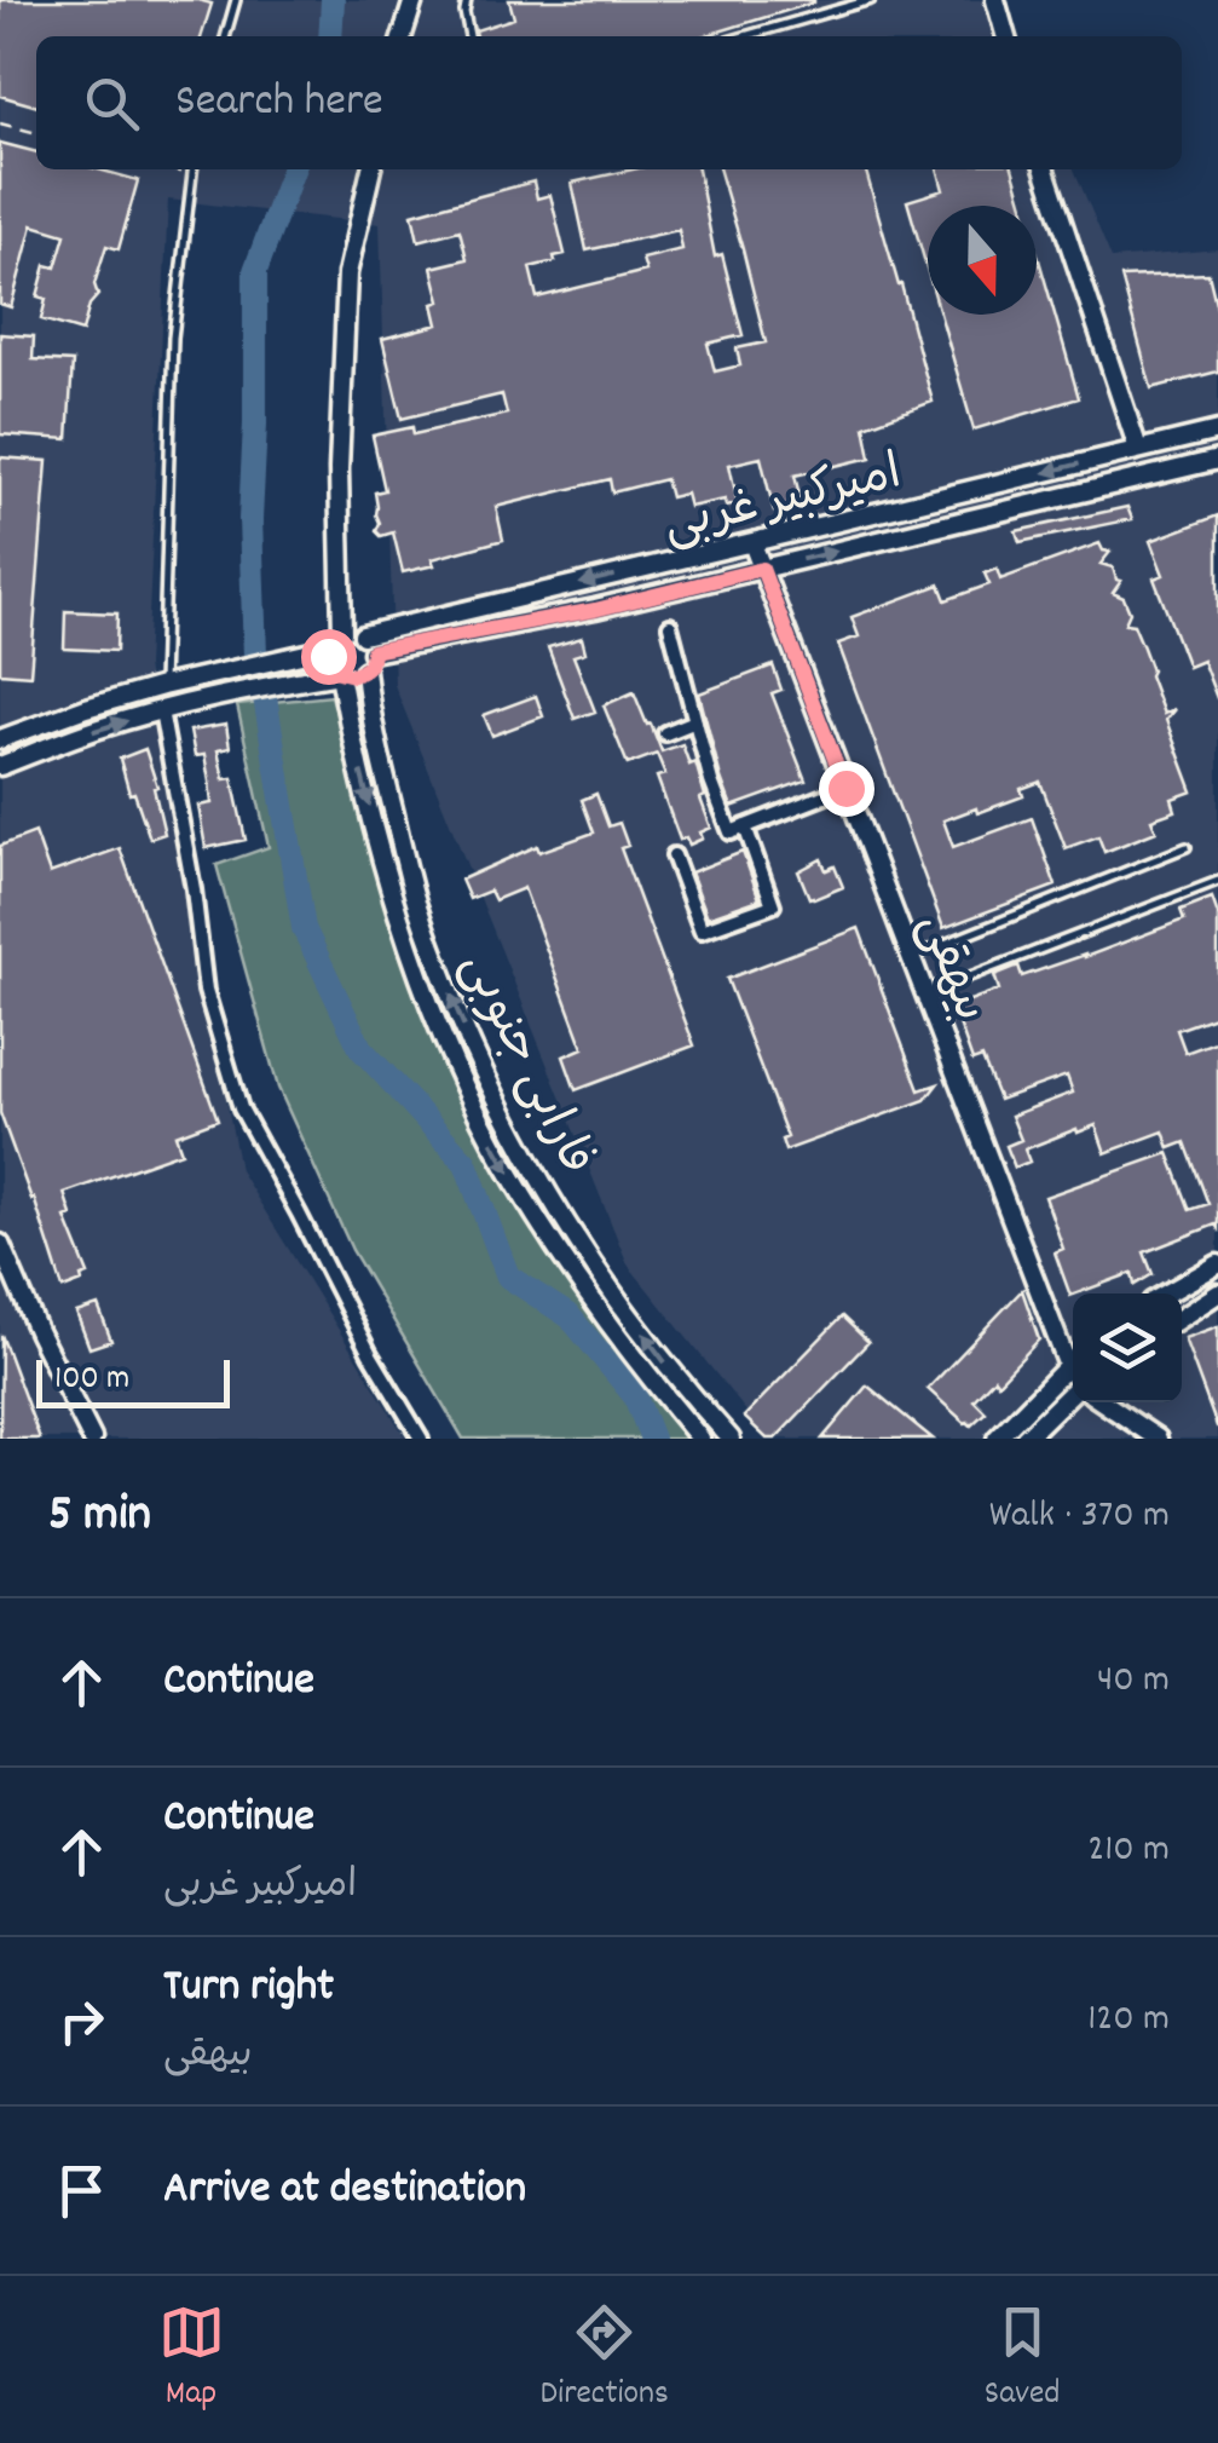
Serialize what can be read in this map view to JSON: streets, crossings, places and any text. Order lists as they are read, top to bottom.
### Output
{
  "streets": {
    "street": ["امیرکبیر غربی", "بیهقی", "فارابی جنوبی"]
  },
  "crossings": [
    ["امیرکبیر غربی", "بیهقی"],
    ["امیرکبیر غربی", "فارابی جنوبی"]
  ],
  "scale_bar": "100 m",
  "north": "bottom",
  "page": {
    "search": "Search here",
    "scale": "100 m",
    "heading": ["5 min", "Walk · 370 m"],
    "list": [
      ["Continue", "40 m"],
      ["Continue", "امیرکبیر غربی", "210 m"],
      ["Turn right", "بیهقی", "120 m"],
      "Arrive at destination"
    ],
    "nav": ["Map", "Directions", "Saved"]
  }
}
